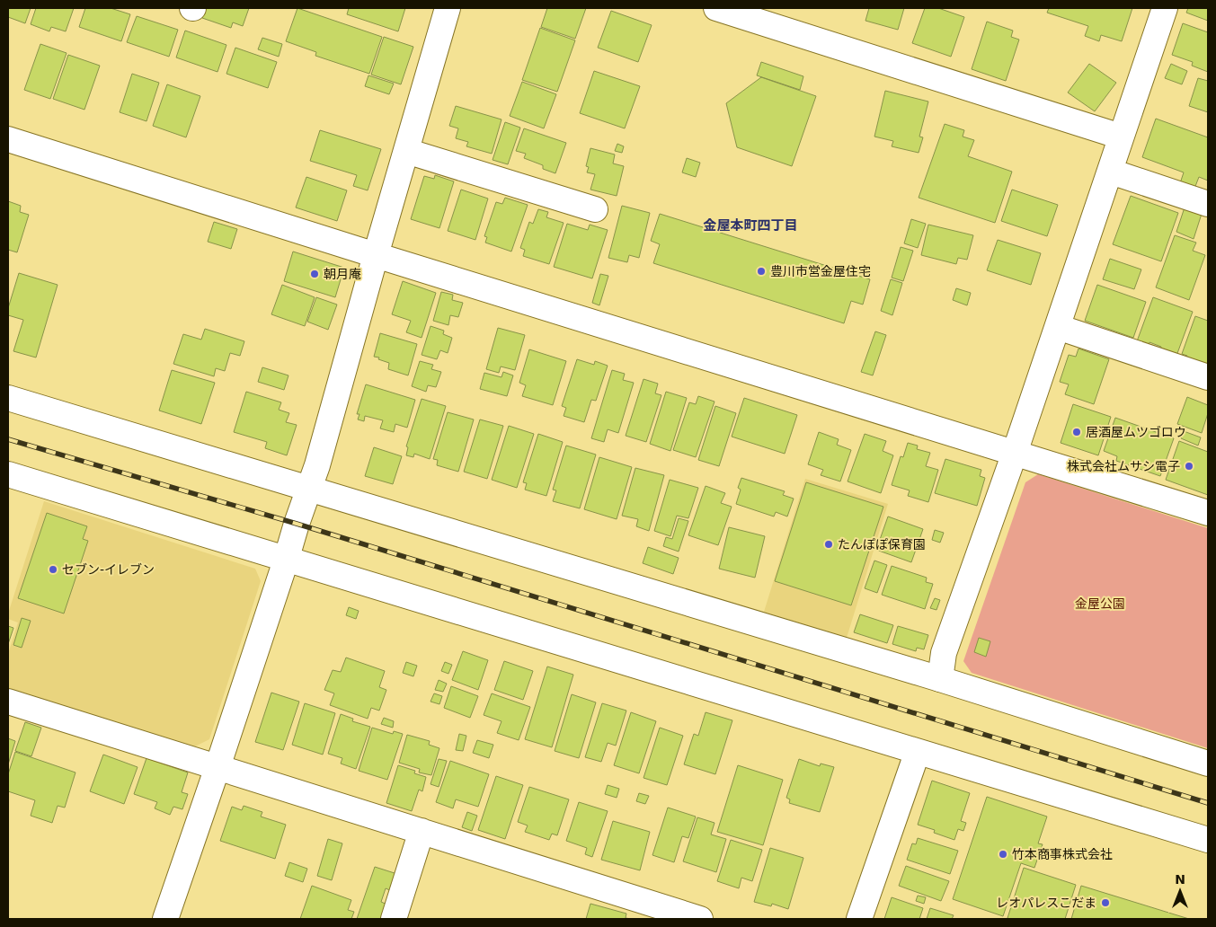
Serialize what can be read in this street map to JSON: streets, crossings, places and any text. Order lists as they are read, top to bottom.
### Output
{
  "districts": ["金屋本町四丁目"],
  "parks": ["金屋公園"],
  "places": [
    "豊川市営金屋住宅",
    "朝月庵",
    "居酒屋ムツゴロウ",
    "株式会社ムサシ電子",
    "たんぽぽ保育園",
    "セブン-イレブン",
    "竹本商事株式会社",
    "レオパレスこだま"
  ],
  "north": "top"
}
